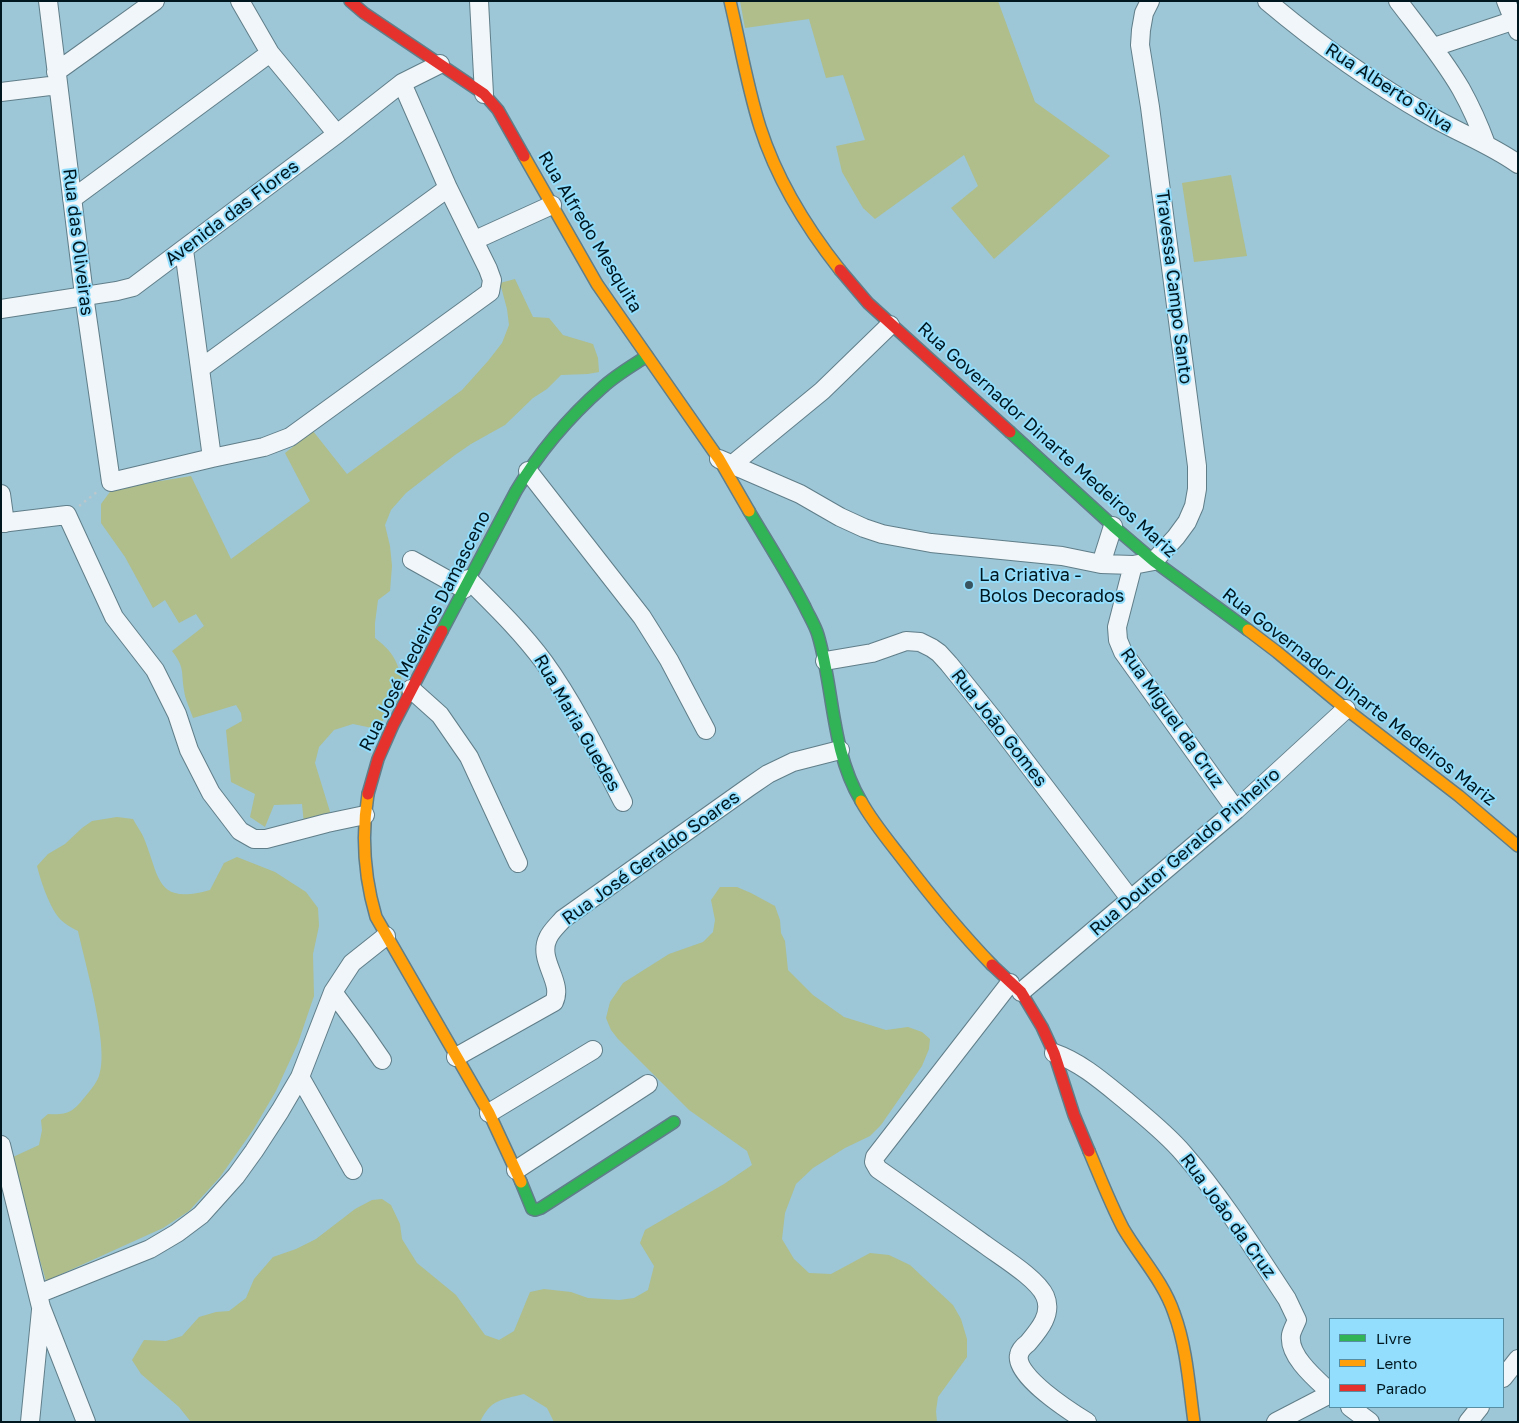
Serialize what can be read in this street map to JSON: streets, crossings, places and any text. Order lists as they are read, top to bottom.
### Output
{
  "streets": {
    "street": [
      "Rua Alberto Silva",
      "Avenida das Flores",
      "Rua Alfredo Mesquita",
      "Rua das Oliveiras",
      "Travessa Campo Santo",
      "Rua Governador Dinarte Medeiros Mariz",
      "Rua José Medeiros Damasceno",
      "Rua Miguel da Cruz",
      "Rua Maria Guedes",
      "Rua João Gomes",
      "Rua Doutor Geraldo Pinheiro",
      "Rua José Geraldo Soares",
      "Rua João da Cruz"
    ]
  },
  "crossings": [
    ["Avenida das Flores", "Rua Alfredo Mesquita"],
    ["Avenida das Flores", "Rua das Oliveiras"],
    ["Rua Alfredo Mesquita", "Rua José Medeiros Damasceno"],
    ["Rua Alfredo Mesquita", "Rua João Gomes"],
    ["Rua Alfredo Mesquita", "Rua Doutor Geraldo Pinheiro"],
    ["Rua Alfredo Mesquita", "Rua José Geraldo Soares"],
    ["Rua Alfredo Mesquita", "Rua João da Cruz"],
    ["Travessa Campo Santo", "Rua Governador Dinarte Medeiros Mariz"],
    ["Rua Governador Dinarte Medeiros Mariz", "Rua Doutor Geraldo Pinheiro"],
    ["Rua José Medeiros Damasceno", "Rua Maria Guedes"],
    ["Rua José Medeiros Damasceno", "Rua José Geraldo Soares"],
    ["Rua Miguel da Cruz", "Rua Doutor Geraldo Pinheiro"],
    ["Rua João Gomes", "Rua Doutor Geraldo Pinheiro"]
  ],
  "places": ["La Criativa - Bolos Decorados"],
  "legend": ["Livre", "Lento", "Parado"]
}
